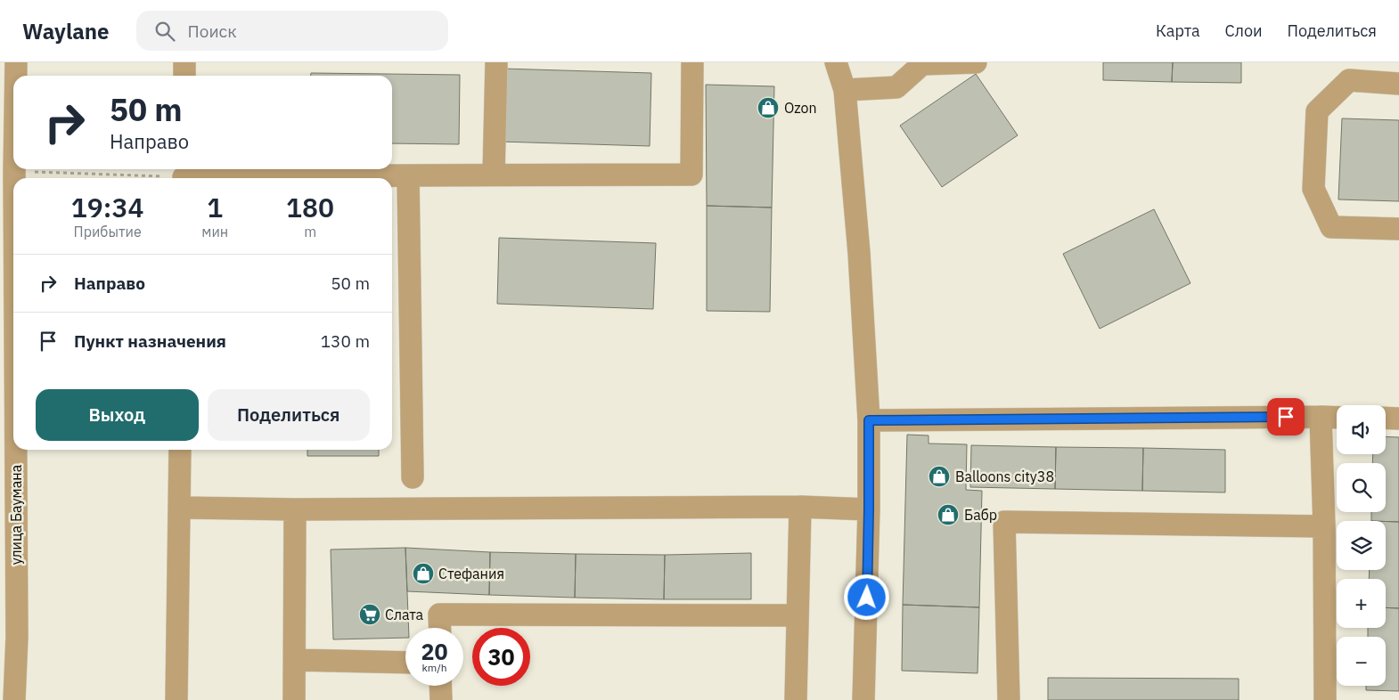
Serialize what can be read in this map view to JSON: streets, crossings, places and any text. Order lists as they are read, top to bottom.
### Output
{
  "streets": {
    "street": ["улица Баумана"]
  },
  "places": {
    "shop": [
      "Ozon",
      "Balloons city38",
      "Бабр",
      "Стефания"
    ],
    "supermarket": ["Слата"]
  },
  "page": {
    "header": "Waylane",
    "search": "Поиск",
    "nav": ["Карта", "Слои", "Поделиться"],
    "turn": ["50 m", "Направо"],
    "eta": [
      "19:34",
      "Прибытие",
      "1",
      "мин",
      "180",
      "m"
    ],
    "list": [
      {
        "name": "Направо",
        "value": "50 m"
      },
      {
        "name": "Пункт назначения",
        "value": "130 m"
      }
    ],
    "buttons": ["Выход", "Поделиться"],
    "map_buttons": ["+", "−"],
    "speed": "20 km/h",
    "limit": "30"
  }
}
